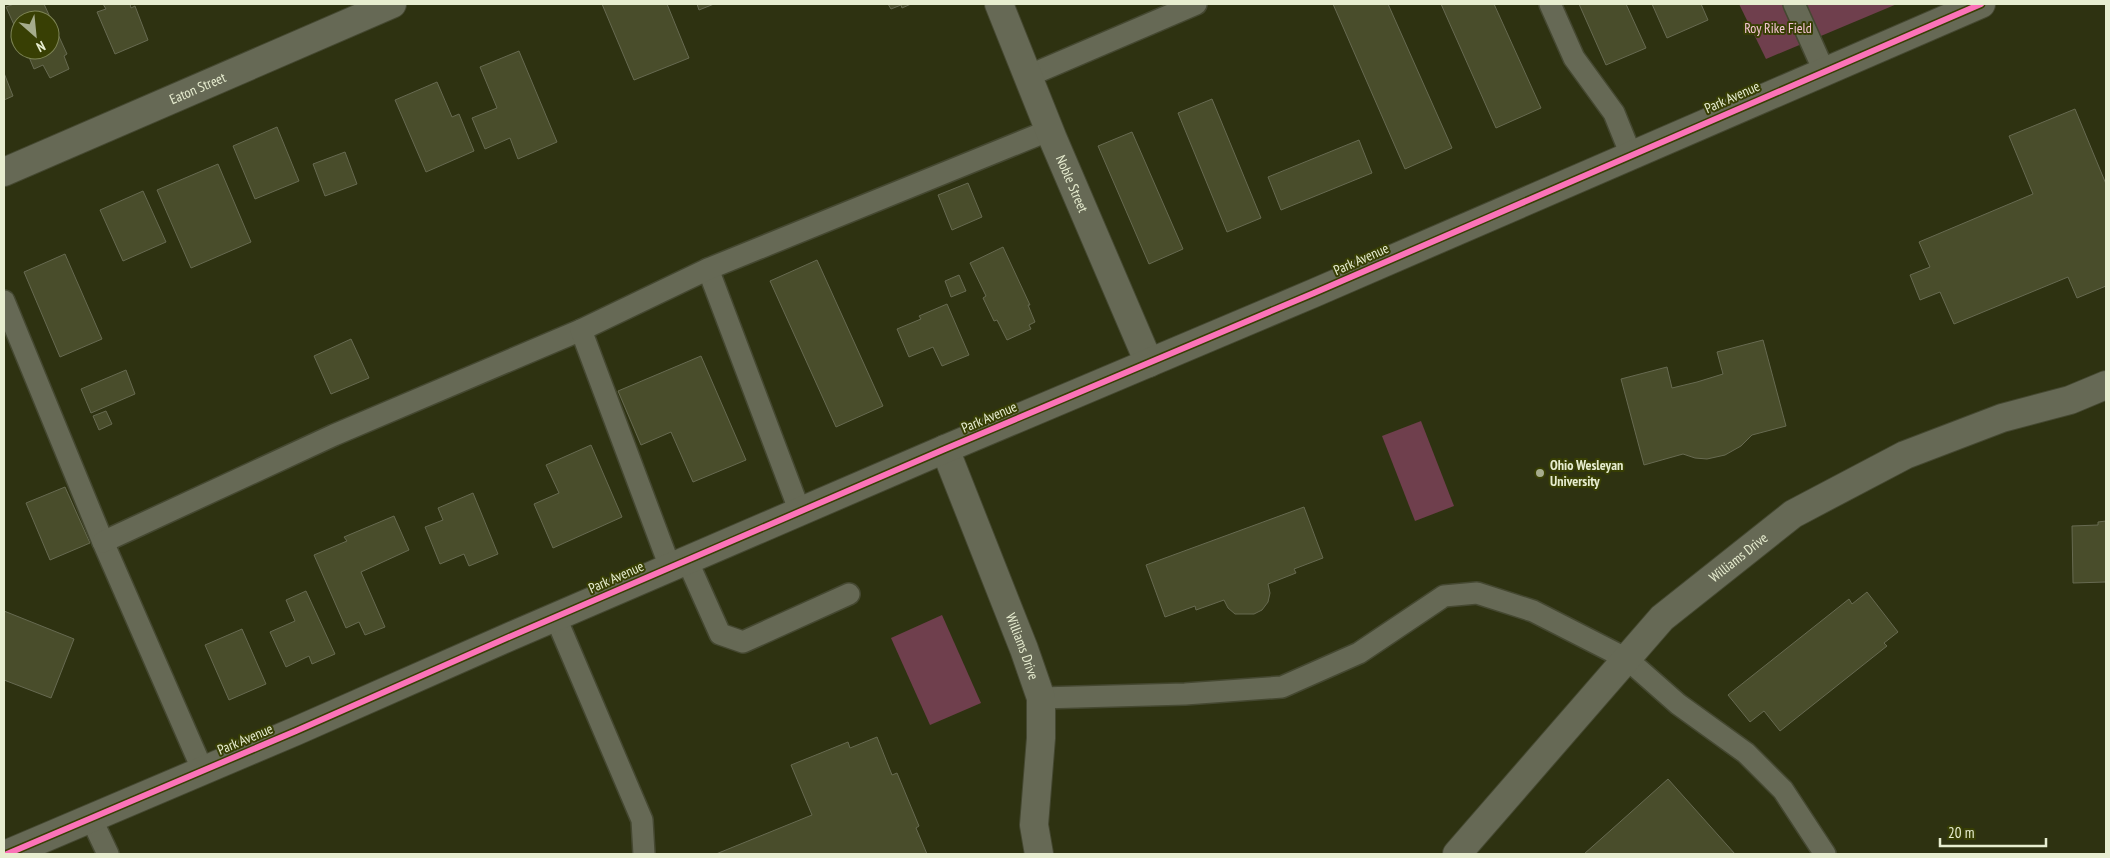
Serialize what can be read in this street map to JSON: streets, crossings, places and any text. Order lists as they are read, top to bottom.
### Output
{
  "streets": {
    "street": [
      "Eaton Street",
      "Park Avenue",
      "Noble Street",
      "Williams Drive"
    ]
  },
  "crossings": [
    ["Park Avenue", "Noble Street"],
    ["Park Avenue", "Williams Drive"]
  ],
  "parks": ["Roy Rike Field"],
  "places": ["Ohio Wesleyan University"],
  "scale_bar": "20 m",
  "north": "bottom right"
}
